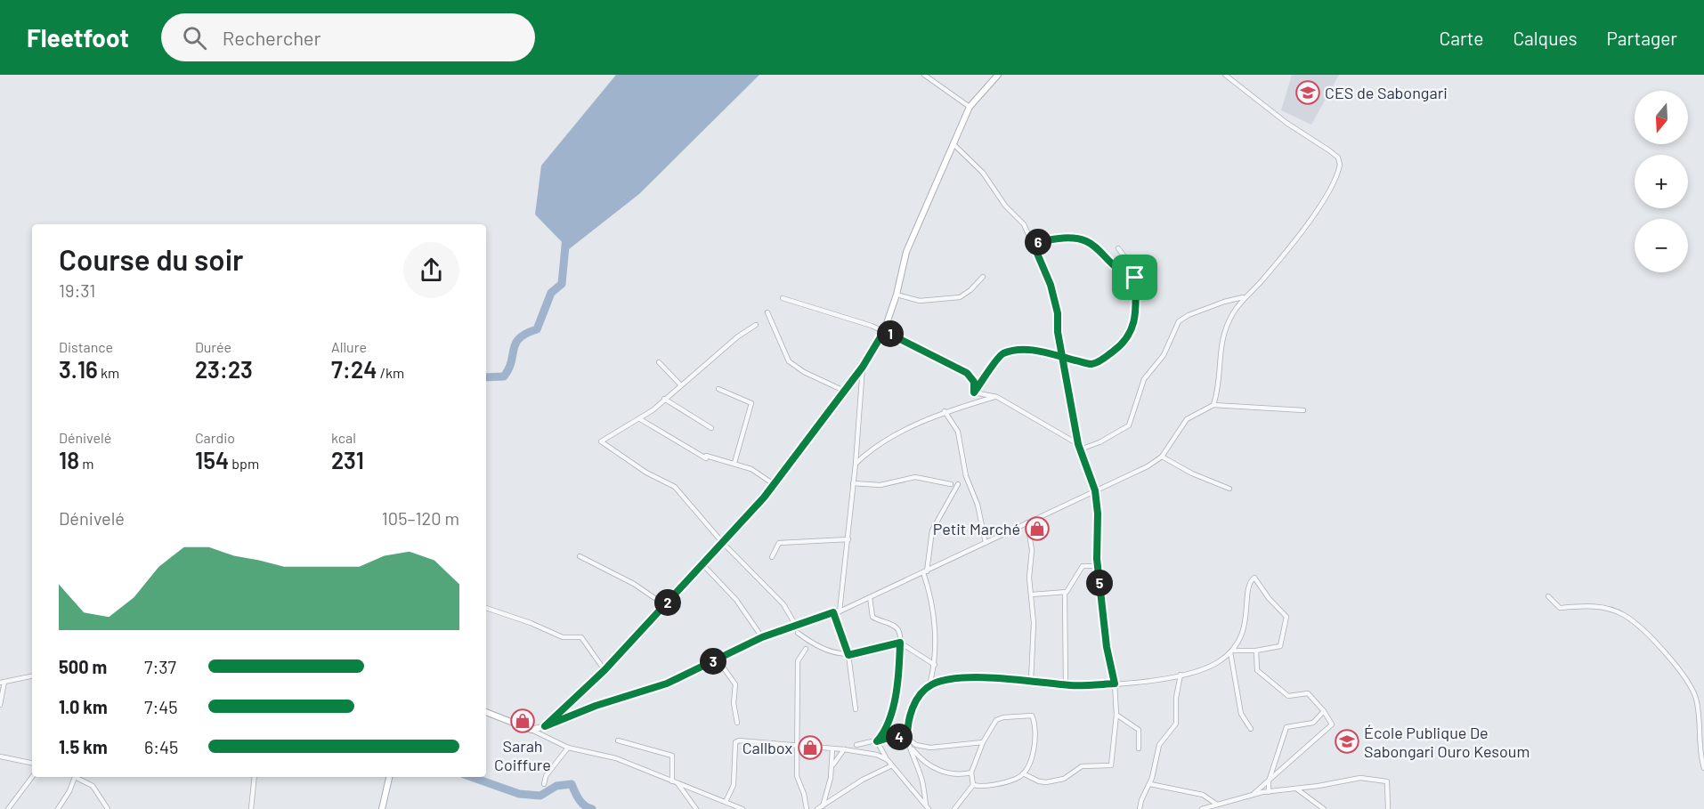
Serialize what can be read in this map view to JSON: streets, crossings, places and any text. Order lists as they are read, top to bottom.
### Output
{
  "places": {
    "school or university": ["CES de Sabongari", "École Publique De Sabongari Ouro Kesoum"],
    "shop": ["Petit Marché", "Sarah Coiffure", "Callbox"]
  },
  "north": "bottom",
  "page": {
    "header": "Fleetfoot",
    "search": "Rechercher",
    "nav": ["Carte", "Calques", "Partager"],
    "map_buttons": ["+", "−"],
    "heading": ["Course du soir", "19:31"],
    "pins": [
      "6",
      "1",
      "5",
      "2",
      "3",
      "4"
    ],
    "stats": [
      ["Distance", "3.16 km"],
      ["Durée", "23:23"],
      ["Allure", "7:24 /km"],
      ["Dénivelé", "18 m"],
      ["Cardio", "154 bpm"],
      ["kcal", "231"]
    ],
    "chart": ["Dénivelé", "105–120 m"],
    "list": [
      {
        "name": "500 m",
        "note": "7:37"
      },
      {
        "name": "1.0 km",
        "note": "7:45"
      },
      {
        "name": "1.5 km",
        "note": "6:45"
      }
    ]
  }
}
